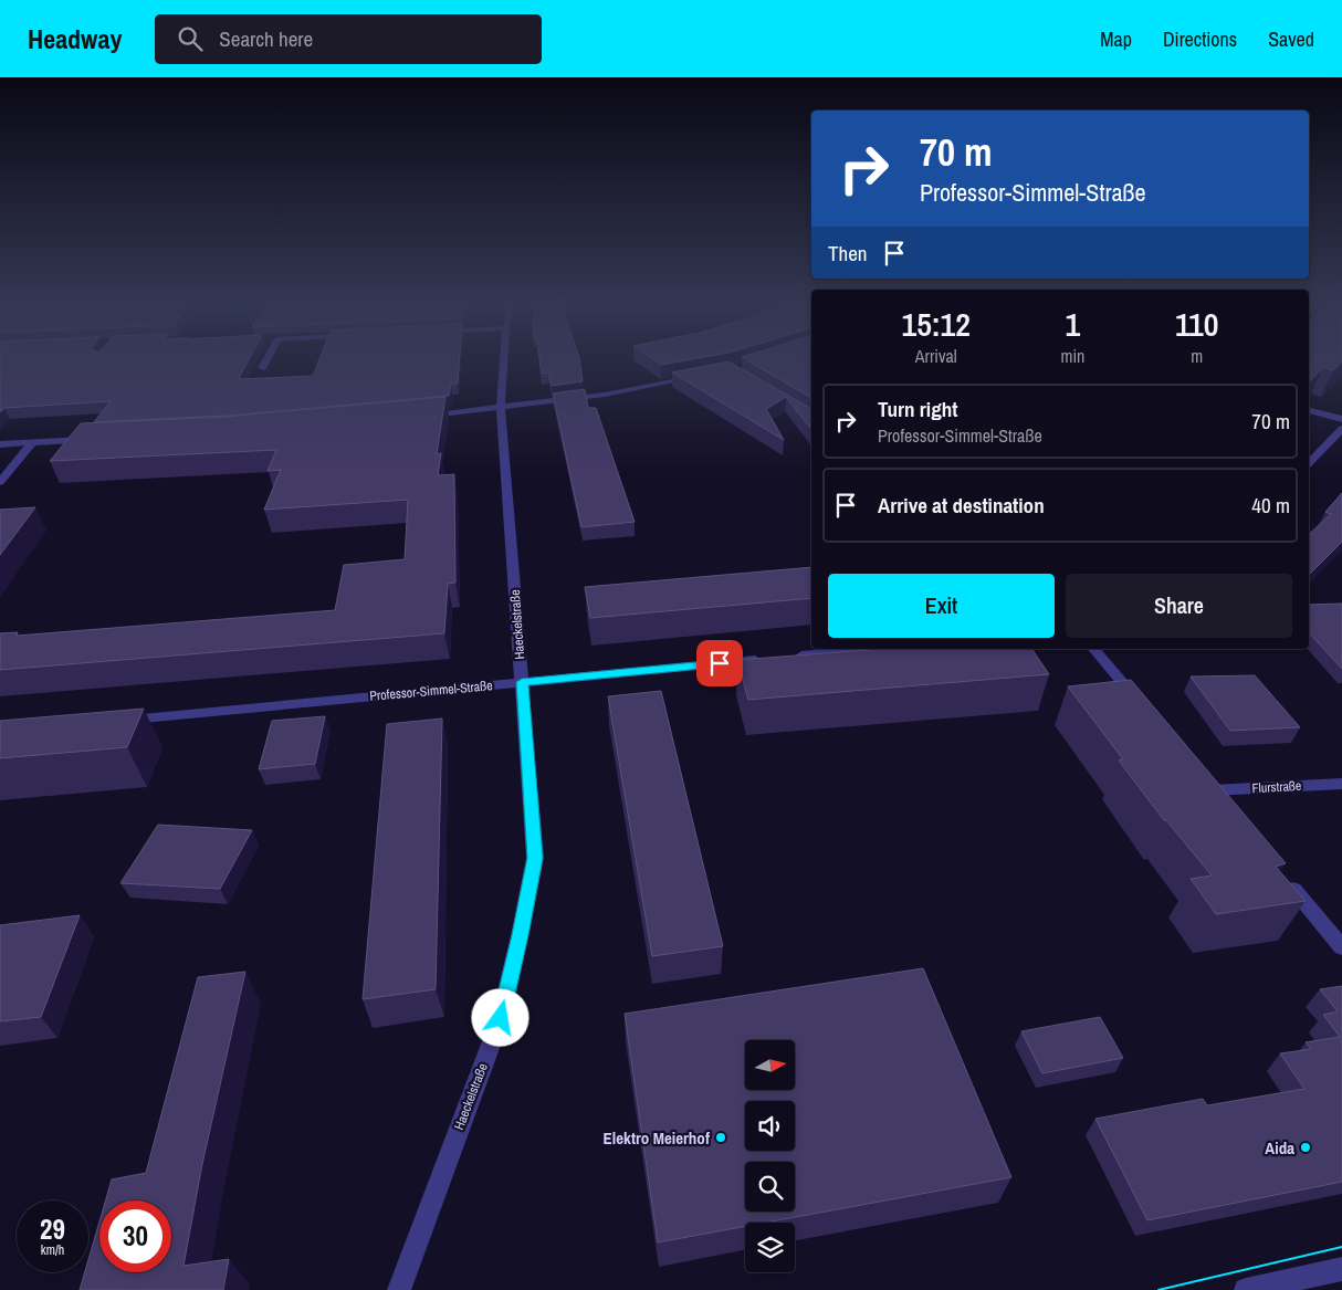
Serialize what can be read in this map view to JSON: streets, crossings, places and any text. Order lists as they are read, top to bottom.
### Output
{
  "streets": {
    "street": ["Haeckelstraße", "Professor-Simmel-Straße", "Flurstraße"]
  },
  "crossings": [
    ["Haeckelstraße", "Professor-Simmel-Straße"]
  ],
  "places": ["Elektro Meierhof", "Aida"],
  "north": "right",
  "page": {
    "header": "Headway",
    "search": "Search here",
    "nav": ["Map", "Directions", "Saved"],
    "turn": ["70 m", "Professor-Simmel-Straße"],
    "then": "Then",
    "eta": [
      "15:12",
      "Arrival",
      "1",
      "min",
      "110",
      "m"
    ],
    "list": [
      {
        "name": "Turn right",
        "note": "Professor-Simmel-Straße",
        "value": "70 m"
      },
      {
        "name": "Arrive at destination",
        "value": "40 m"
      }
    ],
    "buttons": ["Exit", "Share"],
    "speed": "29 km/h",
    "limit": "30"
  }
}
